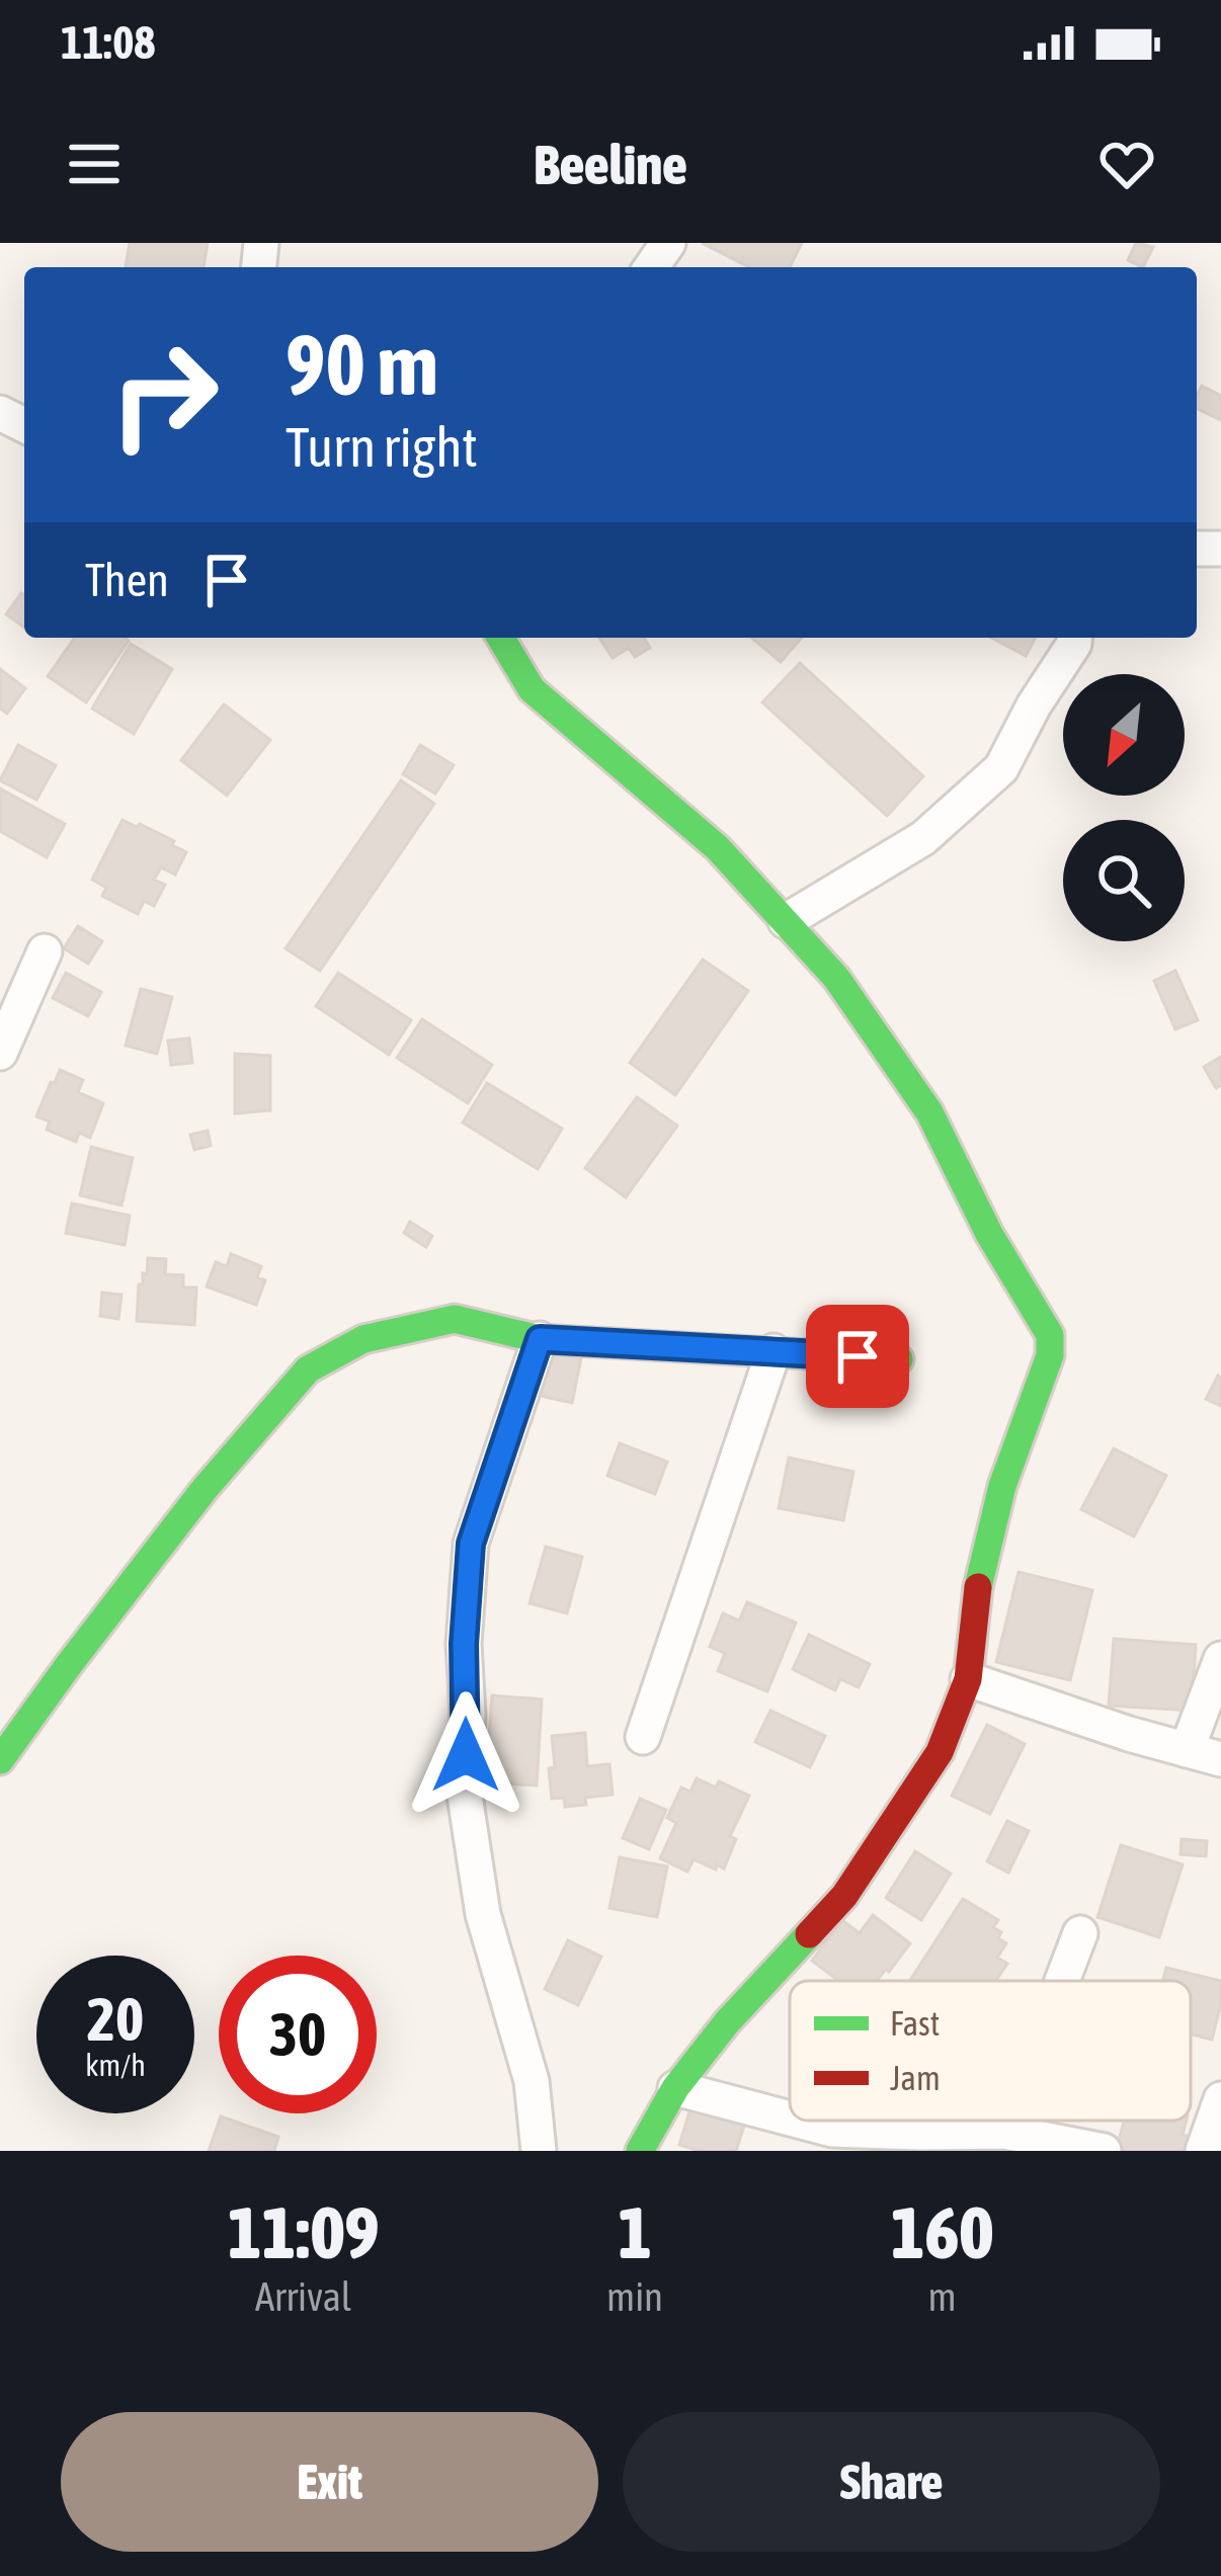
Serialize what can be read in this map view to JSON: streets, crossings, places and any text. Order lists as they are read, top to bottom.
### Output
{
  "legend": ["Fast", "Jam"],
  "north": "bottom left",
  "page": {
    "status": "11:08",
    "header": "Beeline",
    "turn": ["90 m", "Turn right"],
    "then": "Then",
    "speed": "20 km/h",
    "limit": "30",
    "eta": [
      "11:09",
      "Arrival",
      "1",
      "min",
      "160",
      "m"
    ],
    "buttons": ["Exit", "Share"]
  }
}
